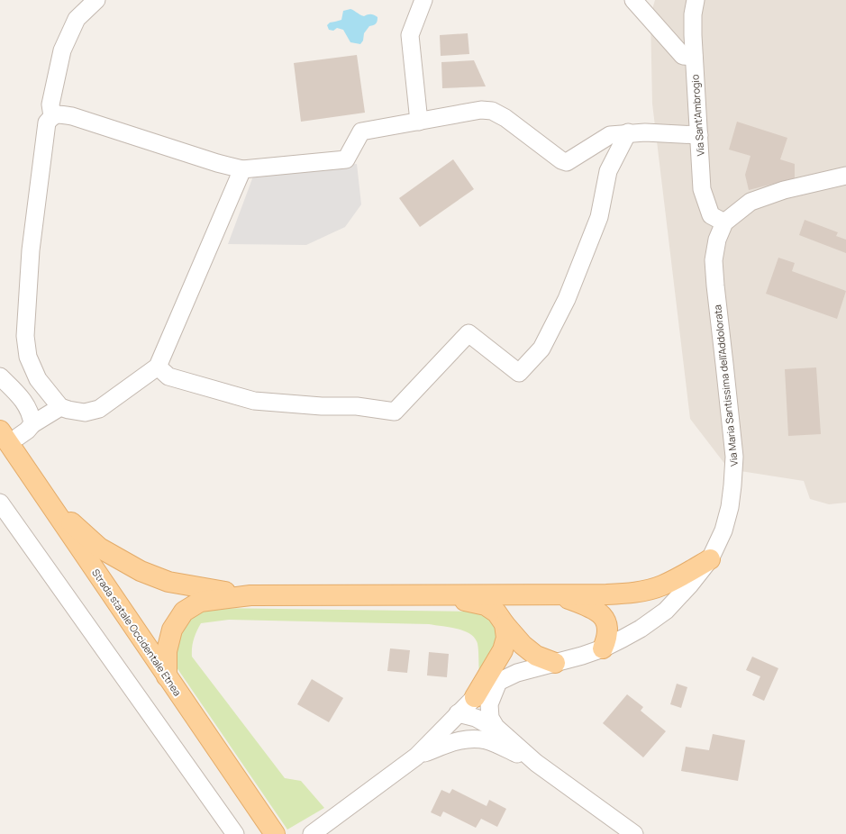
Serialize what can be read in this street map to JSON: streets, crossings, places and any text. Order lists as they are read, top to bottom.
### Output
{
  "streets": {
    "main road": ["Strada statale Occidentale Etnea"],
    "street": ["Via Sant'Ambrogio", "Via Maria Santissima dell'Addolorata"]
  },
  "crossings": [
    ["Via Sant'Ambrogio", "Via Maria Santissima dell'Addolorata"]
  ]
}
